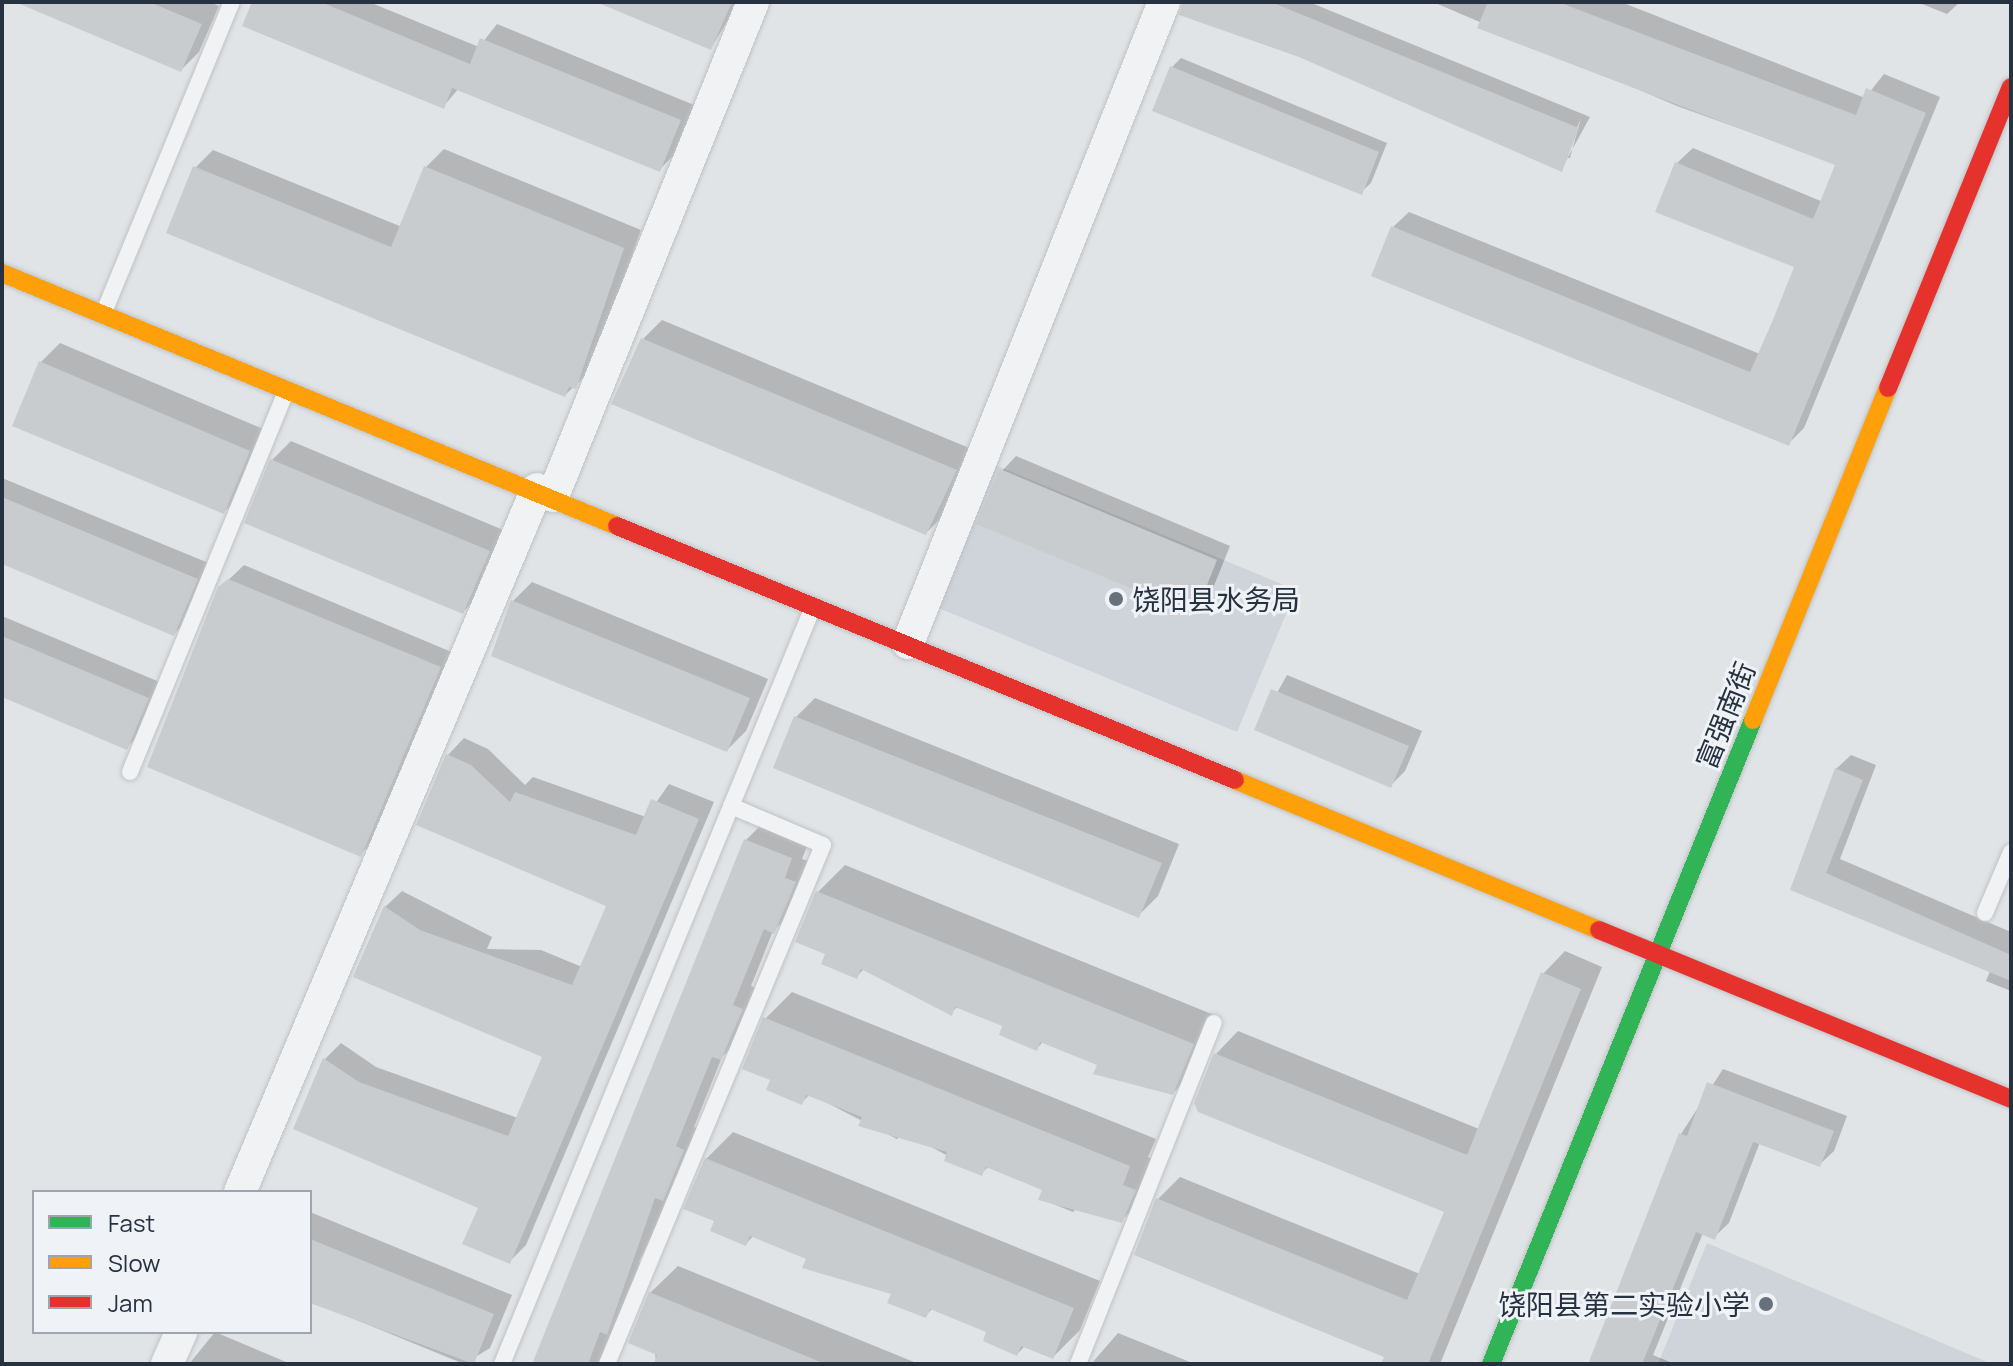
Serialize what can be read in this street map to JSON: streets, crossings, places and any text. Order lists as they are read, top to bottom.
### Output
{
  "streets": {
    "street": ["富强南街"]
  },
  "places": ["饶阳县水务局", "饶阳县第二实验小学"],
  "legend": ["Fast", "Slow", "Jam"]
}
